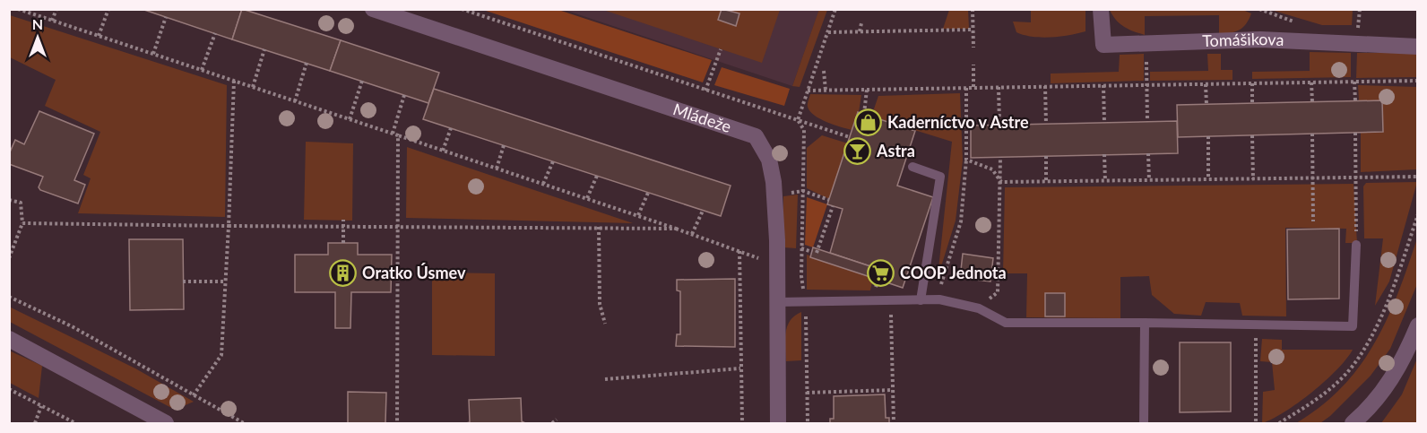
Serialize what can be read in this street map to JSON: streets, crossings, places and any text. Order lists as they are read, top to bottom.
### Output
{
  "streets": {
    "street": ["Tomášikova", "Mládeže"]
  },
  "places": {
    "shop": ["Kaderníctvo v Astre"],
    "bar": ["Astra"],
    "building": ["Oratko Úsmev"],
    "supermarket": ["COOP Jednota"]
  },
  "north": "top"
}
